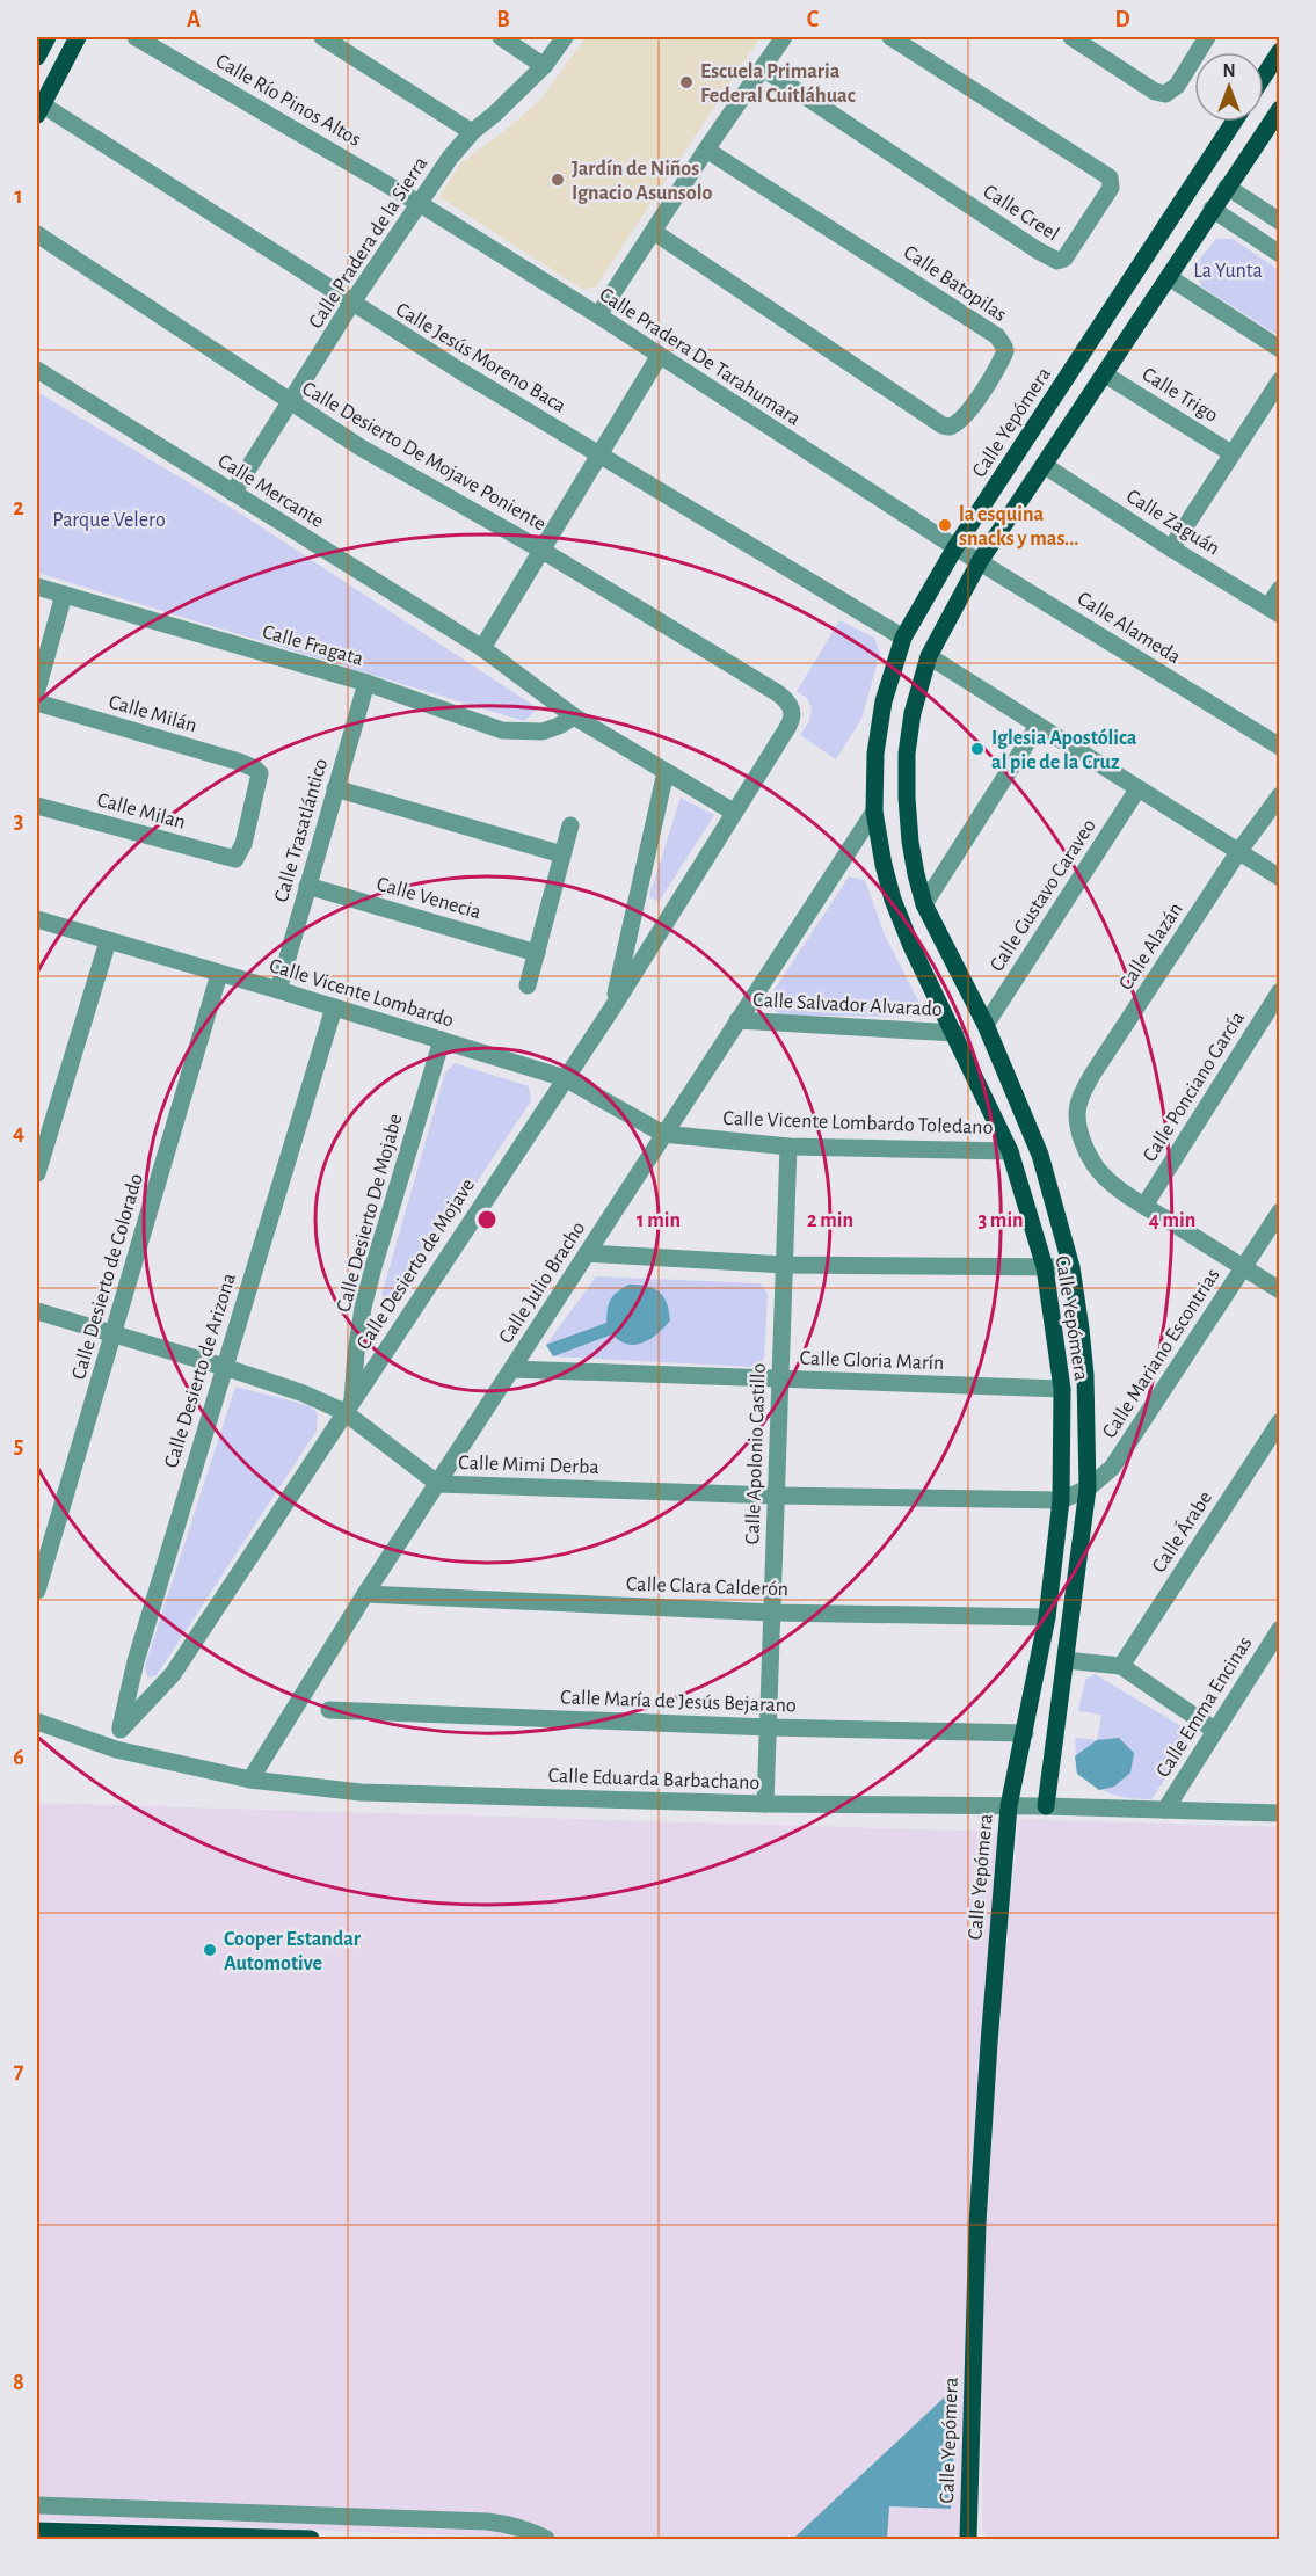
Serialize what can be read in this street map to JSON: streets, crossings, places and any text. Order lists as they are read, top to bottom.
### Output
{
  "streets": {
    "main road": ["Calle Yepómera"],
    "street": [
      "Calle Río Pinos Altos",
      "Calle Creel",
      "Calle Pradera de la Sierra",
      "Calle Batopilas",
      "Calle Pradera De Tarahumara",
      "Calle Jesús Moreno Baca",
      "Calle Trigo",
      "Calle Desierto De Mojave Poniente",
      "Calle Mercante",
      "Calle Zaguán",
      "Calle Alameda",
      "Calle Fragata",
      "Calle Milán",
      "Calle Milan",
      "Calle Trasatlántico",
      "Calle Gustavo Caraveo",
      "Calle Venecia",
      "Calle Alazán",
      "Calle Vicente Lombardo",
      "Calle Salvador Alvarado",
      "Calle Ponciano García",
      "Calle Vicente Lombardo Toledano",
      "Calle Desierto De Mojabe",
      "Calle Desierto de Mojave",
      "Calle Desierto de Colorado",
      "Calle Julio Bracho",
      "Calle Mariano Escontrias",
      "Calle Gloria Marín",
      "Calle Desierto de Arizona",
      "Calle Apolonio Castillo",
      "Calle Mimi Derba",
      "Calle Árabe",
      "Calle Clara Calderón",
      "Calle María de Jesús Bejarano",
      "Calle Emma Encinas",
      "Calle Eduarda Barbachano"
    ]
  },
  "crossings": [
    ["Calle Río Pinos Altos", "Calle Pradera de la Sierra"],
    ["Calle Río Pinos Altos", "Calle Pradera De Tarahumara"],
    ["Calle Pradera de la Sierra", "Calle Pradera De Tarahumara"],
    ["Calle Pradera de la Sierra", "Calle Jesús Moreno Baca"],
    ["Calle Pradera de la Sierra", "Calle Desierto De Mojave Poniente"],
    ["Calle Pradera de la Sierra", "Calle Mercante"],
    ["Calle Pradera De Tarahumara", "Calle Yepómera"],
    ["Calle Pradera De Tarahumara", "Calle Alameda"],
    ["Calle Jesús Moreno Baca", "Calle Yepómera"],
    ["Calle Trigo", "Calle Yepómera"],
    ["Calle Yepómera", "Calle Zaguán"],
    ["Calle Yepómera", "Calle Alameda"],
    ["Calle Yepómera", "Calle Gustavo Caraveo"],
    ["Calle Yepómera", "Calle Salvador Alvarado"],
    ["Calle Yepómera", "Calle Vicente Lombardo Toledano"],
    ["Calle Yepómera", "Calle Julio Bracho"],
    ["Calle Yepómera", "Calle Mariano Escontrias"],
    ["Calle Yepómera", "Calle Gloria Marín"],
    ["Calle Yepómera", "Calle Mimi Derba"],
    ["Calle Yepómera", "Calle Clara Calderón"],
    ["Calle Yepómera", "Calle María de Jesús Bejarano"],
    ["Calle Yepómera", "Calle Eduarda Barbachano"],
    ["Calle Desierto De Mojave Poniente", "Calle Mercante"],
    ["Calle Desierto De Mojave Poniente", "Calle Desierto de Mojave"],
    ["Calle Mercante", "Calle Fragata"],
    ["Calle Mercante", "Calle Desierto de Mojave"],
    ["Calle Fragata", "Calle Trasatlántico"],
    ["Calle Milán", "Calle Milan"],
    ["Calle Trasatlántico", "Calle Venecia"],
    ["Calle Trasatlántico", "Calle Vicente Lombardo"],
    ["Calle Alazán", "Calle Ponciano García"],
    ["Calle Vicente Lombardo", "Calle Vicente Lombardo Toledano"],
    ["Calle Vicente Lombardo", "Calle Desierto De Mojabe"],
    ["Calle Vicente Lombardo", "Calle Desierto de Mojave"],
    ["Calle Vicente Lombardo", "Calle Desierto de Colorado"],
    ["Calle Vicente Lombardo", "Calle Julio Bracho"],
    ["Calle Vicente Lombardo", "Calle Desierto de Arizona"],
    ["Calle Salvador Alvarado", "Calle Julio Bracho"],
    ["Calle Vicente Lombardo Toledano", "Calle Julio Bracho"],
    ["Calle Vicente Lombardo Toledano", "Calle Apolonio Castillo"],
    ["Calle Desierto De Mojabe", "Calle Desierto de Mojave"],
    ["Calle Desierto De Mojabe", "Calle Mimi Derba"],
    ["Calle Desierto de Mojave", "Calle Desierto de Arizona"],
    ["Calle Desierto de Mojave", "Calle Mimi Derba"],
    ["Calle Desierto de Colorado", "Calle Mimi Derba"],
    ["Calle Julio Bracho", "Calle Gloria Marín"],
    ["Calle Julio Bracho", "Calle Mimi Derba"],
    ["Calle Julio Bracho", "Calle Clara Calderón"],
    ["Calle Julio Bracho", "Calle Eduarda Barbachano"],
    ["Calle Mariano Escontrias", "Calle Mimi Derba"],
    ["Calle Gloria Marín", "Calle Apolonio Castillo"],
    ["Calle Desierto de Arizona", "Calle Mimi Derba"],
    ["Calle Desierto de Arizona", "Calle Eduarda Barbachano"],
    ["Calle Apolonio Castillo", "Calle Mimi Derba"],
    ["Calle Apolonio Castillo", "Calle Clara Calderón"],
    ["Calle Apolonio Castillo", "Calle María de Jesús Bejarano"],
    ["Calle Apolonio Castillo", "Calle Eduarda Barbachano"],
    ["Calle Emma Encinas", "Calle Eduarda Barbachano"]
  ],
  "parks": ["La Yunta", "Parque Velero"],
  "places": [
    "Escuela Primaria Federal Cuitláhuac",
    "Jardín de Niños Ignacio Asunsolo",
    "la esquina snacks y mas...",
    "Iglesia Apostólica al pie de la Cruz",
    "Cooper Estandar Automotive"
  ],
  "north": "top",
  "grid": {
    "columns": [
      "A",
      "B",
      "C",
      "D"
    ],
    "rows": [
      "1",
      "2",
      "3",
      "4",
      "5",
      "6",
      "7",
      "8"
    ]
  },
  "rings": [
    "1 min",
    "2 min",
    "3 min",
    "4 min"
  ]
}
